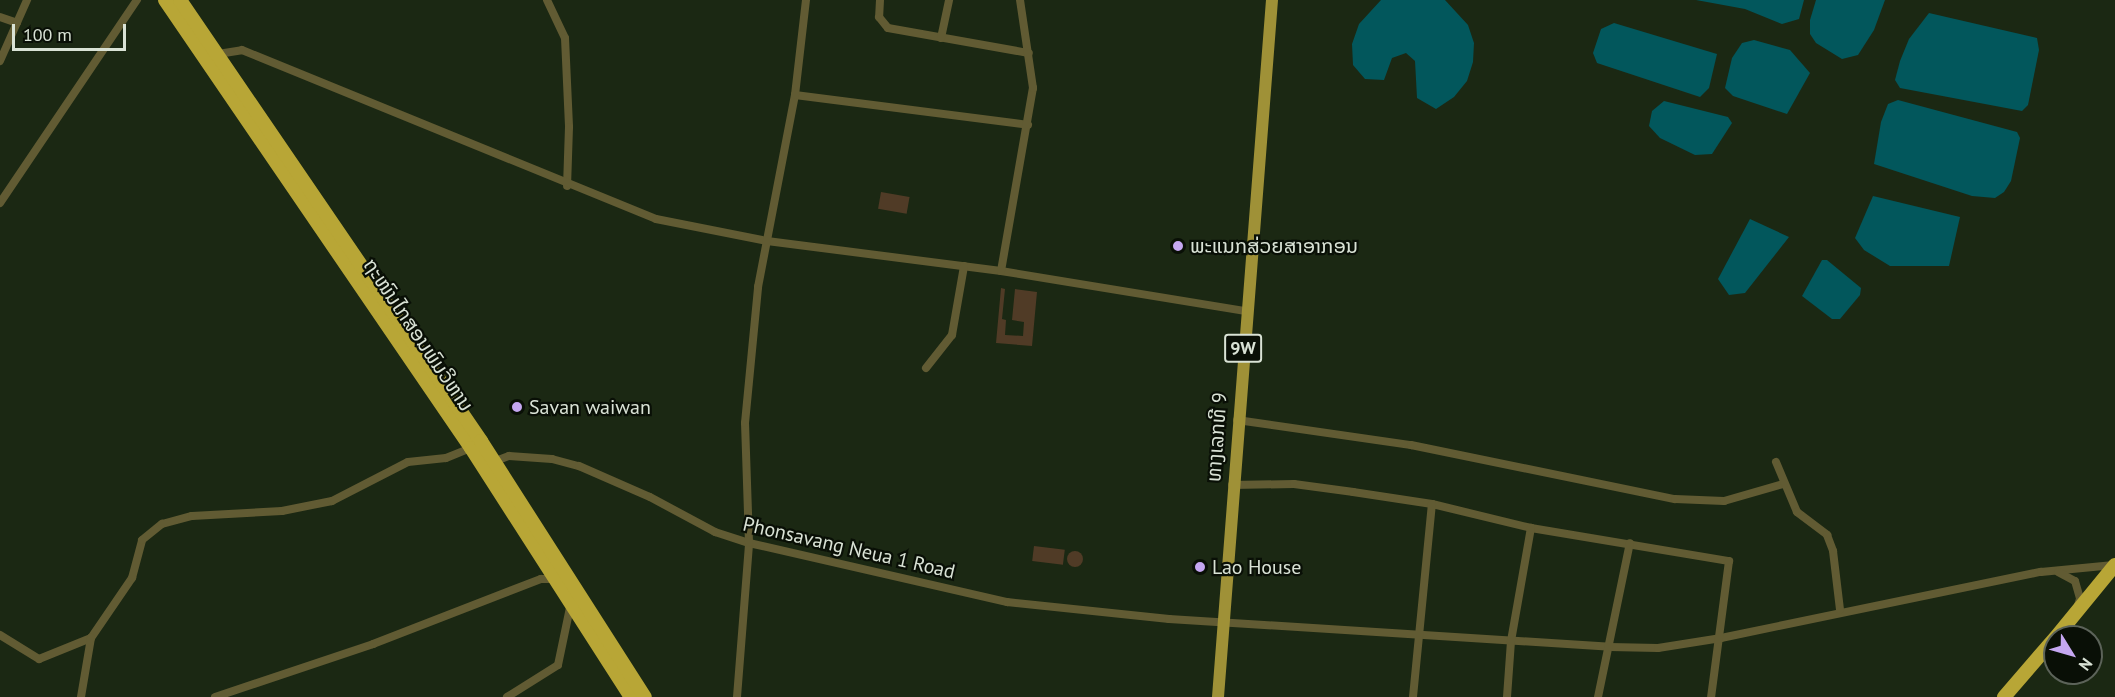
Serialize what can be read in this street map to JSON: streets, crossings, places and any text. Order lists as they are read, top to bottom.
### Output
{
  "streets": {
    "highway": ["ຖະໜົນໄກສອນພົມວິຫານ"],
    "main road": ["9W", "ທາງເລກທີ 9"],
    "street": ["Phonsavang Neua 1 Road"]
  },
  "crossings": [
    ["ຖະໜົນໄກສອນພົມວິຫານ", "Phonsavang Neua 1 Road"],
    ["ທາງເລກທີ 9", "Phonsavang Neua 1 Road"]
  ],
  "places": ["ພະແນກສ່ວຍສາອາກອນ", "Savan waiwan", "Lao House"],
  "scale_bar": "100 m",
  "north": "bottom right"
}
